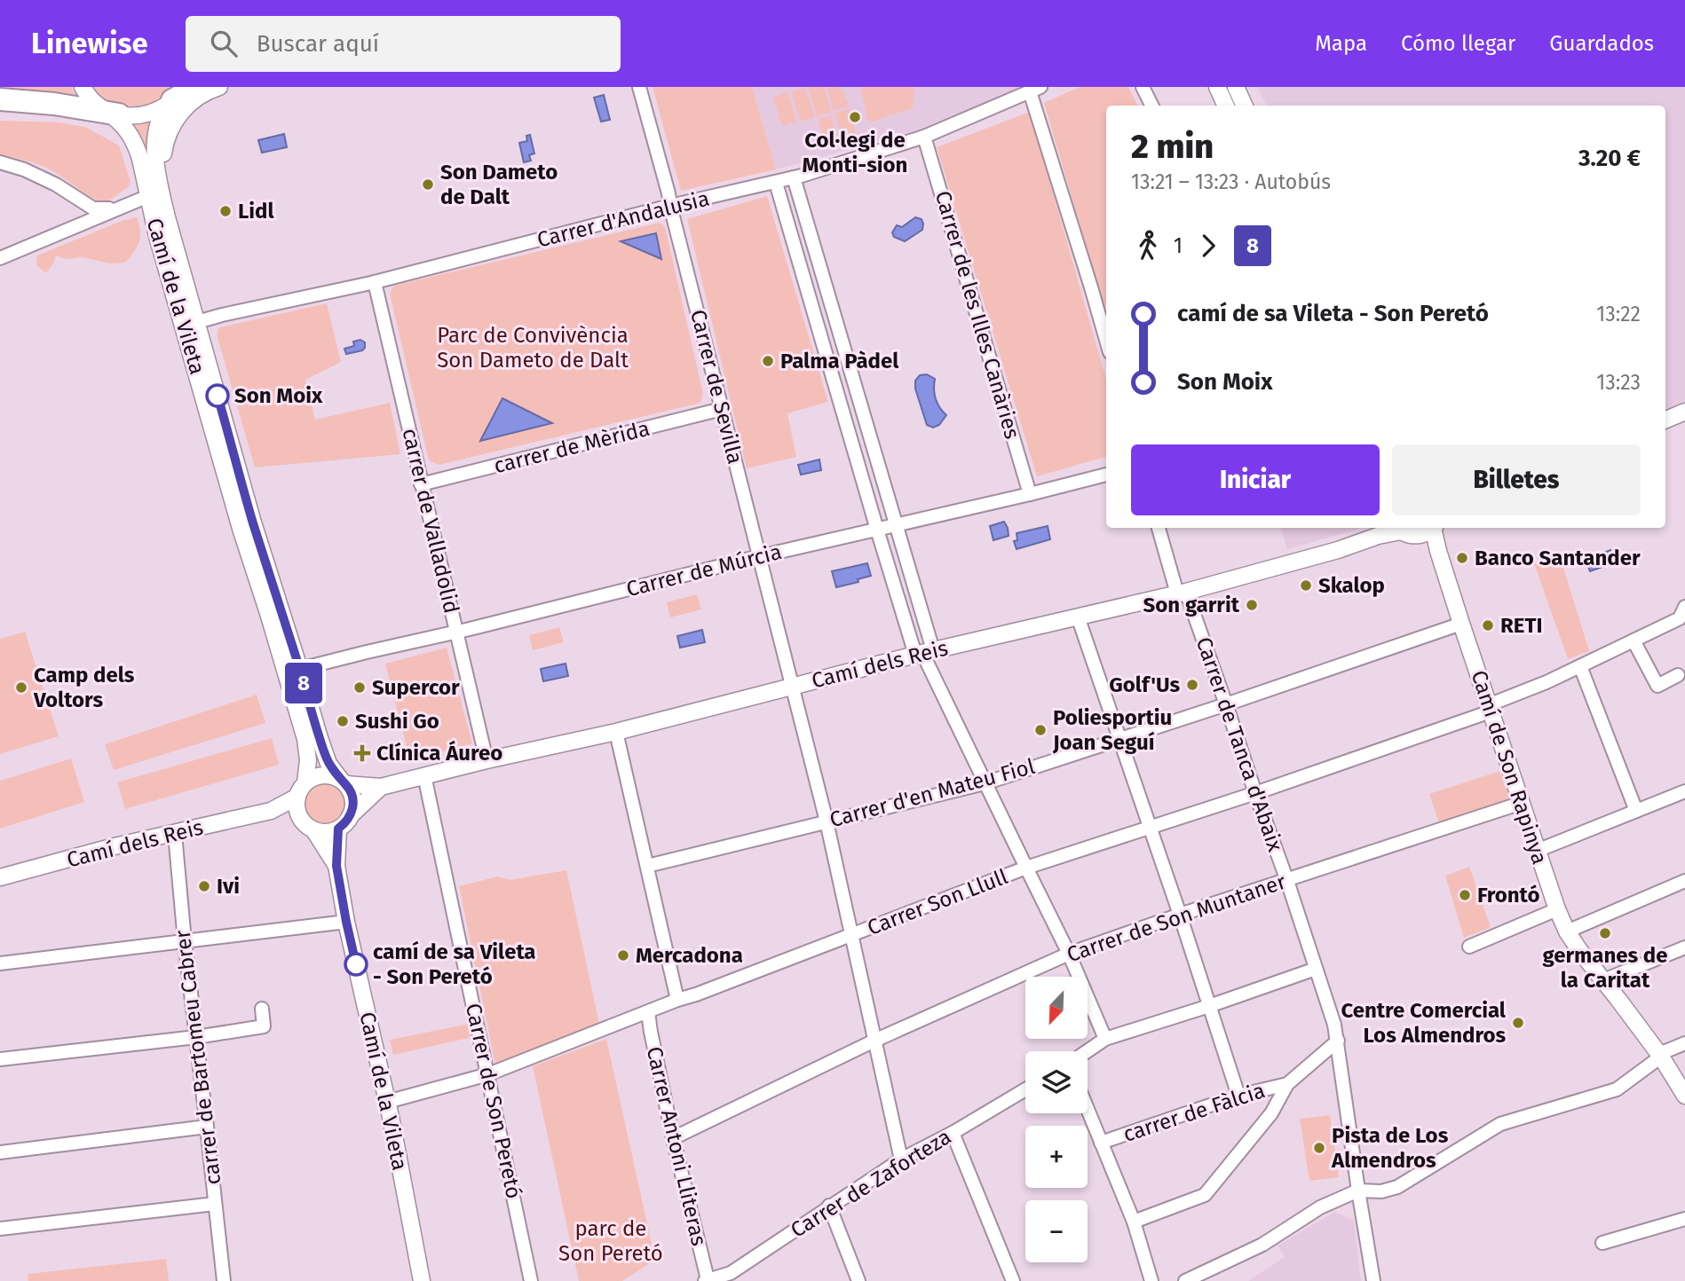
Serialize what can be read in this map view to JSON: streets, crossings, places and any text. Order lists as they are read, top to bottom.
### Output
{
  "streets": {
    "street": [
      "Carrer d'Andalusia",
      "Camí de la Vileta",
      "Carrer de les Illes Canàries",
      "Carrer de Sevilla",
      "carrer de Mèrida",
      "carrer de Valladolid",
      "Carrer de Múrcia",
      "Camí dels Reis",
      "Carrer de Tanca d'Abaix",
      "Camí de Son Rapinya",
      "Carrer d'en Mateu Fiol",
      "Carrer Son Llull",
      "Carrer de Son Muntaner",
      "carrer de Bartomeu Cabrer",
      "Carrer de Son Peretó",
      "carrer de Fàlcia",
      "Carrer Antoni Lliteras",
      "Carrer de Zaforteza"
    ]
  },
  "crossings": [
    ["Carrer d'Andalusia", "Camí de la Vileta"],
    ["Carrer d'Andalusia", "Carrer de les Illes Canàries"],
    ["Carrer d'Andalusia", "Carrer de Sevilla"],
    ["Carrer d'Andalusia", "carrer de Valladolid"],
    ["Camí de la Vileta", "Carrer de Múrcia"],
    ["Camí de la Vileta", "Camí dels Reis"],
    ["Camí de la Vileta", "Carrer Son Llull"],
    ["Carrer de les Illes Canàries", "Carrer de Múrcia"],
    ["Carrer de Sevilla", "carrer de Mèrida"],
    ["Carrer de Sevilla", "Carrer de Múrcia"],
    ["Carrer de Sevilla", "Camí dels Reis"],
    ["Carrer de Sevilla", "Carrer d'en Mateu Fiol"],
    ["Carrer de Sevilla", "Carrer Son Llull"],
    ["Carrer de Sevilla", "Carrer de Son Muntaner"],
    ["Carrer de Sevilla", "Carrer de Zaforteza"],
    ["carrer de Mèrida", "carrer de Valladolid"],
    ["carrer de Valladolid", "Carrer de Múrcia"],
    ["carrer de Valladolid", "Camí dels Reis"],
    ["Camí dels Reis", "Carrer de Tanca d'Abaix"],
    ["Camí dels Reis", "carrer de Bartomeu Cabrer"],
    ["Camí dels Reis", "Carrer de Son Peretó"],
    ["Carrer de Tanca d'Abaix", "Carrer d'en Mateu Fiol"],
    ["Carrer de Tanca d'Abaix", "Carrer Son Llull"],
    ["Carrer de Tanca d'Abaix", "Carrer de Son Muntaner"],
    ["Camí de Son Rapinya", "Carrer d'en Mateu Fiol"],
    ["Camí de Son Rapinya", "Carrer Son Llull"],
    ["Camí de Son Rapinya", "Carrer de Son Muntaner"],
    ["Carrer Son Llull", "Carrer de Son Peretó"],
    ["Carrer Son Llull", "Carrer Antoni Lliteras"],
    ["Carrer de Son Muntaner", "Carrer Antoni Lliteras"],
    ["Carrer Antoni Lliteras", "Carrer de Zaforteza"]
  ],
  "parks": ["Parc de Convivència Son Dameto de Dalt", "parc de Son Peretó"],
  "places": {
    "other": [
      "Col·legi de Monti-sion",
      "Son Dameto de Dalt",
      "Lidl",
      "Palma Pàdel",
      "Son Moix",
      "Banco Santander",
      "Skalop",
      "Son garrit",
      "RETI",
      "Golf'Us",
      "Camp dels Voltors",
      "Supercor",
      "Sushi Go",
      "Poliesportiu Joan Seguí",
      "Ivi",
      "Frontó",
      "germanes de la Caritat",
      "Mercadona",
      "camí de sa Vileta - Son Peretó",
      "Centre Comercial Los Almendros",
      "Pista de Los Almendros"
    ],
    "health": ["Clínica Áureo"]
  },
  "lines": ["bus line 8"],
  "north": "bottom left",
  "page": {
    "header": "Linewise",
    "search": "Buscar aquí",
    "nav": ["Mapa", "Cómo llegar", "Guardados"],
    "on_map": "8",
    "heading": ["2 min", "13:21 – 13:23 · Autobús", "3.20 €"],
    "legs": ["1", "8"],
    "list": [
      {
        "name": "camí de sa Vileta - Son Peretó",
        "value": "13:22"
      },
      {
        "name": "Son Moix",
        "value": "13:23"
      }
    ],
    "buttons": ["Iniciar", "Billetes"],
    "map_buttons": ["+", "−"]
  }
}
